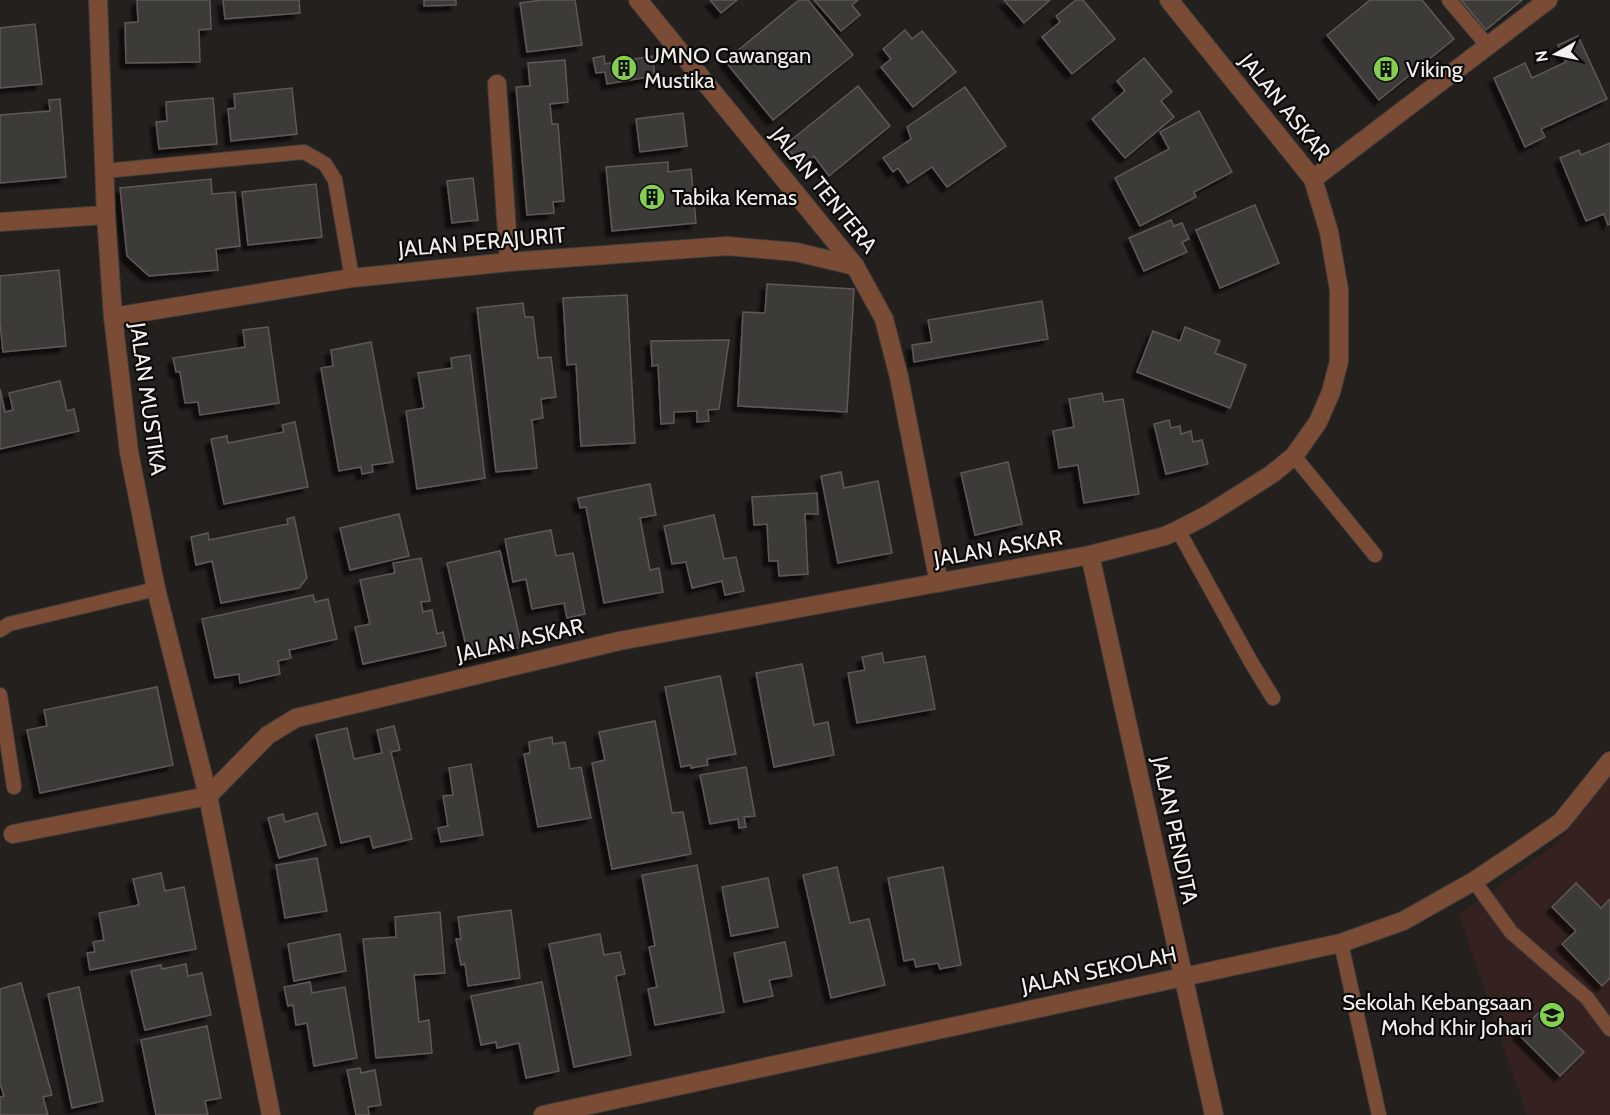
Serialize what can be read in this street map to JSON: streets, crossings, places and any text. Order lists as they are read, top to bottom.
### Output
{
  "streets": {
    "street": [
      "JALAN ASKAR",
      "JALAN TENTERA",
      "JALAN PERAJURIT",
      "JALAN MUSTIKA",
      "JALAN PENDITA",
      "JALAN SEKOLAH"
    ]
  },
  "crossings": [
    ["JALAN ASKAR", "JALAN TENTERA"],
    ["JALAN ASKAR", "JALAN MUSTIKA"],
    ["JALAN ASKAR", "JALAN PENDITA"],
    ["JALAN TENTERA", "JALAN PERAJURIT"],
    ["JALAN PERAJURIT", "JALAN MUSTIKA"],
    ["JALAN PENDITA", "JALAN SEKOLAH"]
  ],
  "places": {
    "building": ["UMNO Cawangan Mustika", "Viking", "Tabika Kemas"],
    "school or university": ["Sekolah Kebangsaan Mohd Khir Johari"]
  },
  "north": "left"
}
